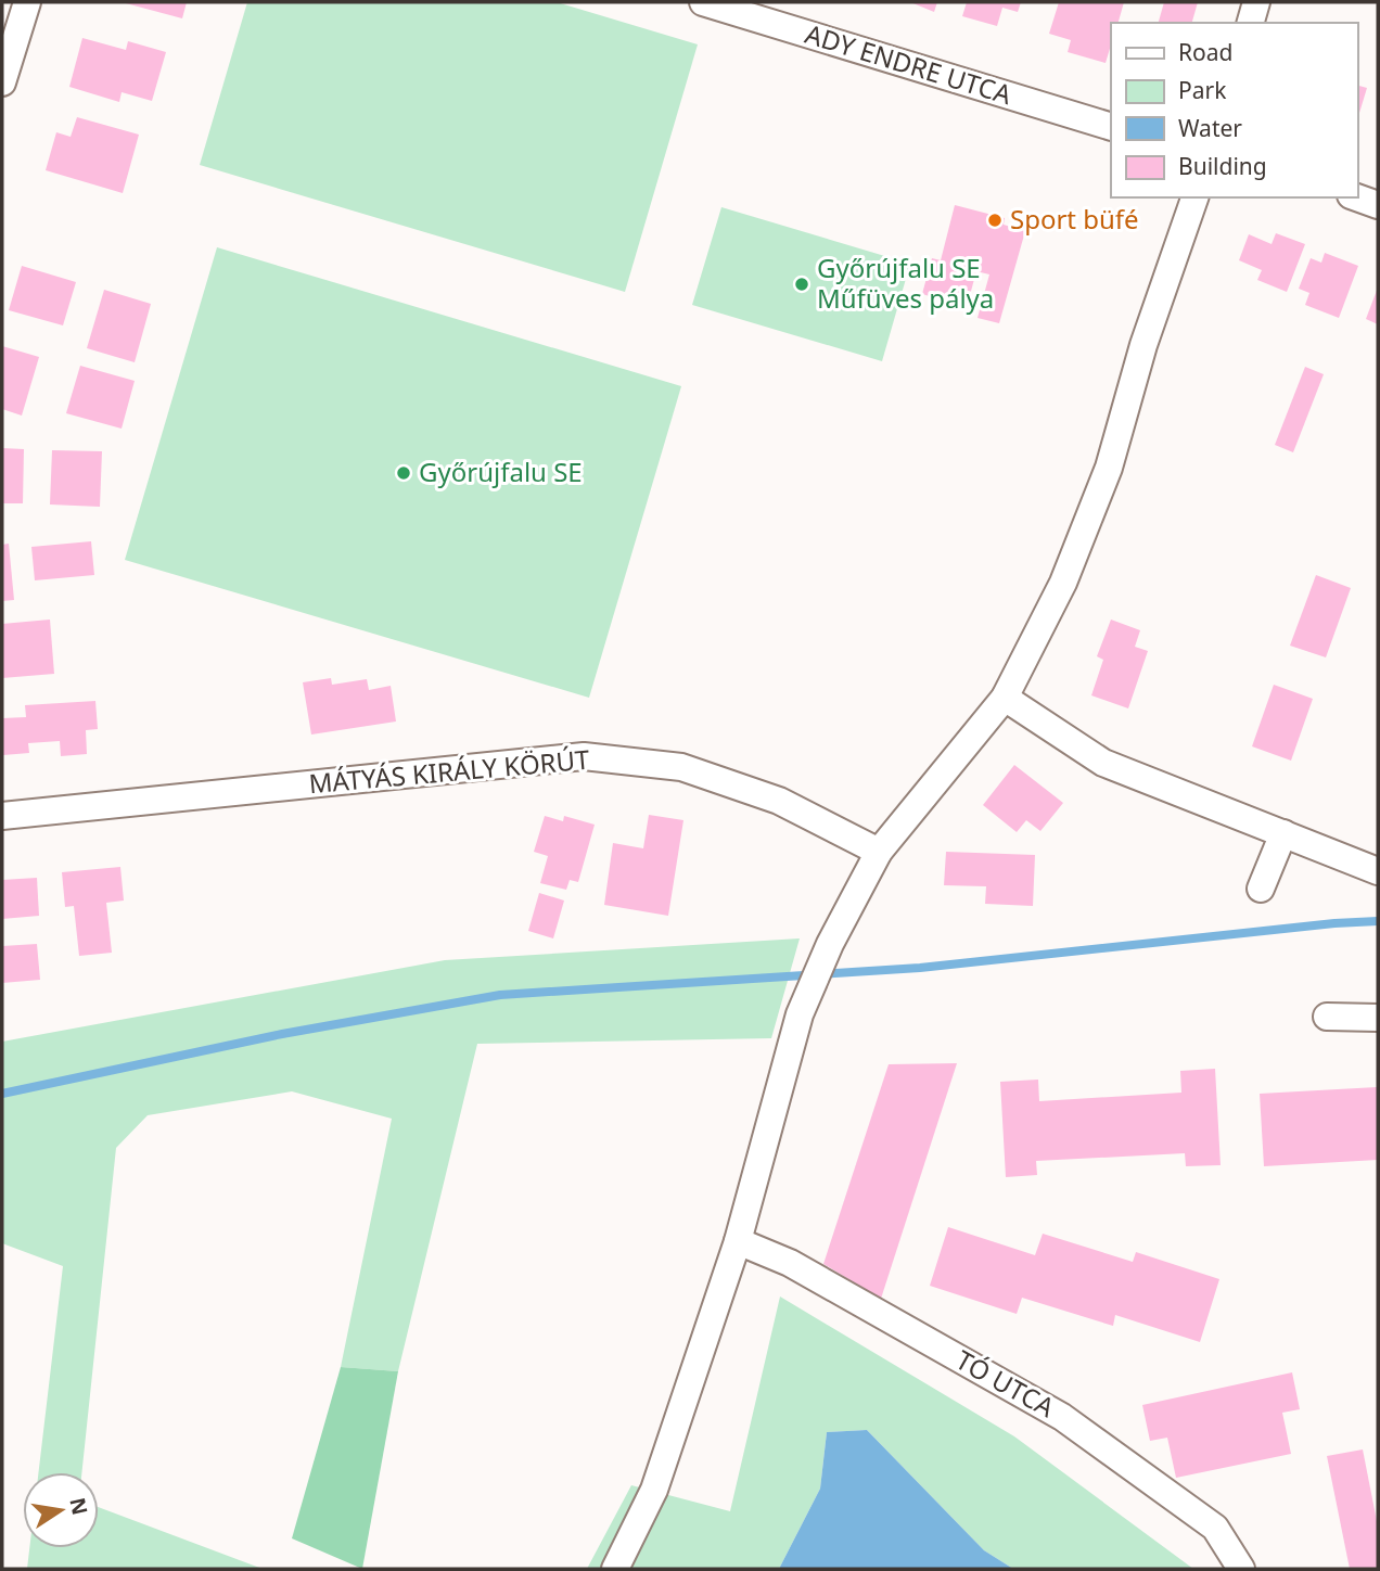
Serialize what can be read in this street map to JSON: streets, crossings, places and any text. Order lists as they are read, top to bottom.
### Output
{
  "streets": {
    "street": ["ADY ENDRE UTCA", "MÁTYÁS KIRÁLY KÖRÚT", "TÓ UTCA"]
  },
  "places": ["Sport büfé", "Győrújfalu SE Műfüves pálya", "Győrújfalu SE"],
  "legend": [
    "Road",
    "Park",
    "Water",
    "Building"
  ],
  "north": "right"
}
